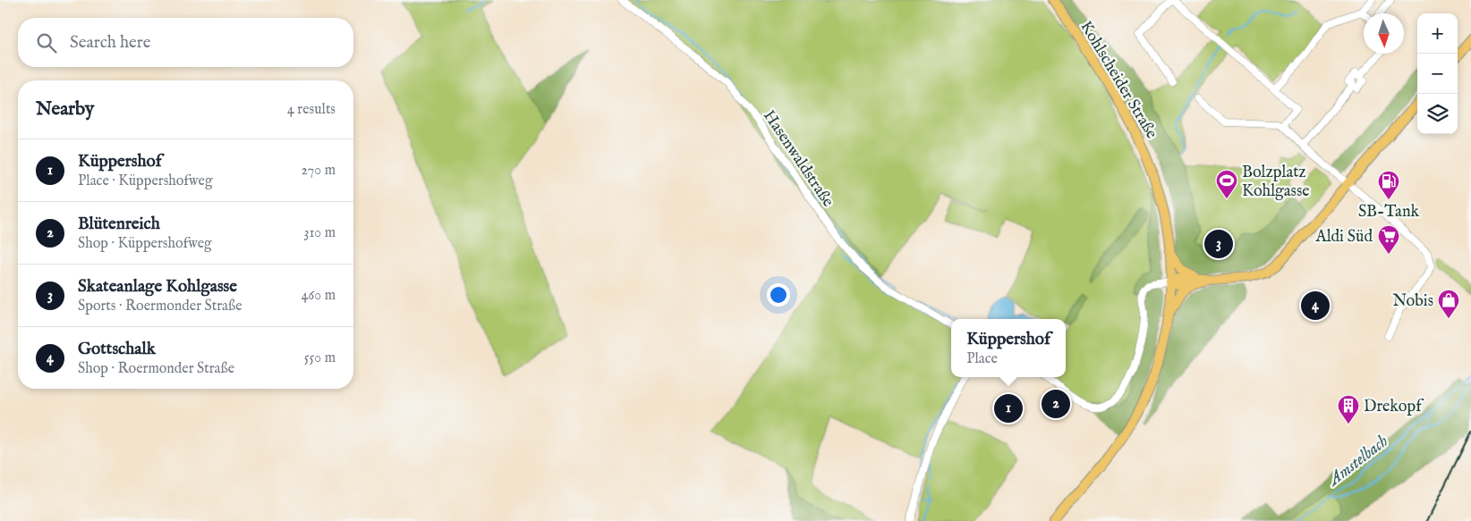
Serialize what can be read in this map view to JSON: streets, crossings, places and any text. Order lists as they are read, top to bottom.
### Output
{
  "streets": {
    "main road": ["Kohlscheider Straße"],
    "street": ["Hasenwaldstraße"]
  },
  "water": ["Amstelbach"],
  "places": {
    "sports": ["Bolzplatz Kohlgasse"],
    "fuel station": ["SB-Tank"],
    "supermarket": ["Aldi Süd"],
    "shop": ["Nobis"],
    "building": ["Drekopf"]
  },
  "north": "bottom",
  "page": {
    "map_buttons": ["+", "−"],
    "search": "Search here",
    "heading": ["Nearby", "4 results"],
    "list": [
      {
        "mark": "1",
        "name": "Küppershof",
        "note": "Place · Küppershofweg",
        "value": "270 m"
      },
      {
        "mark": "2",
        "name": "Blütenreich",
        "note": "Shop · Küppershofweg",
        "value": "310 m"
      },
      {
        "mark": "3",
        "name": "Skateanlage Kohlgasse",
        "note": "Sports · Roermonder Straße",
        "value": "460 m"
      },
      {
        "mark": "4",
        "name": "Gottschalk",
        "note": "Shop · Roermonder Straße",
        "value": "550 m"
      }
    ],
    "pins": [
      "3",
      "4",
      "2",
      "1"
    ],
    "popup": ["Küppershof", "Place"]
  }
}
